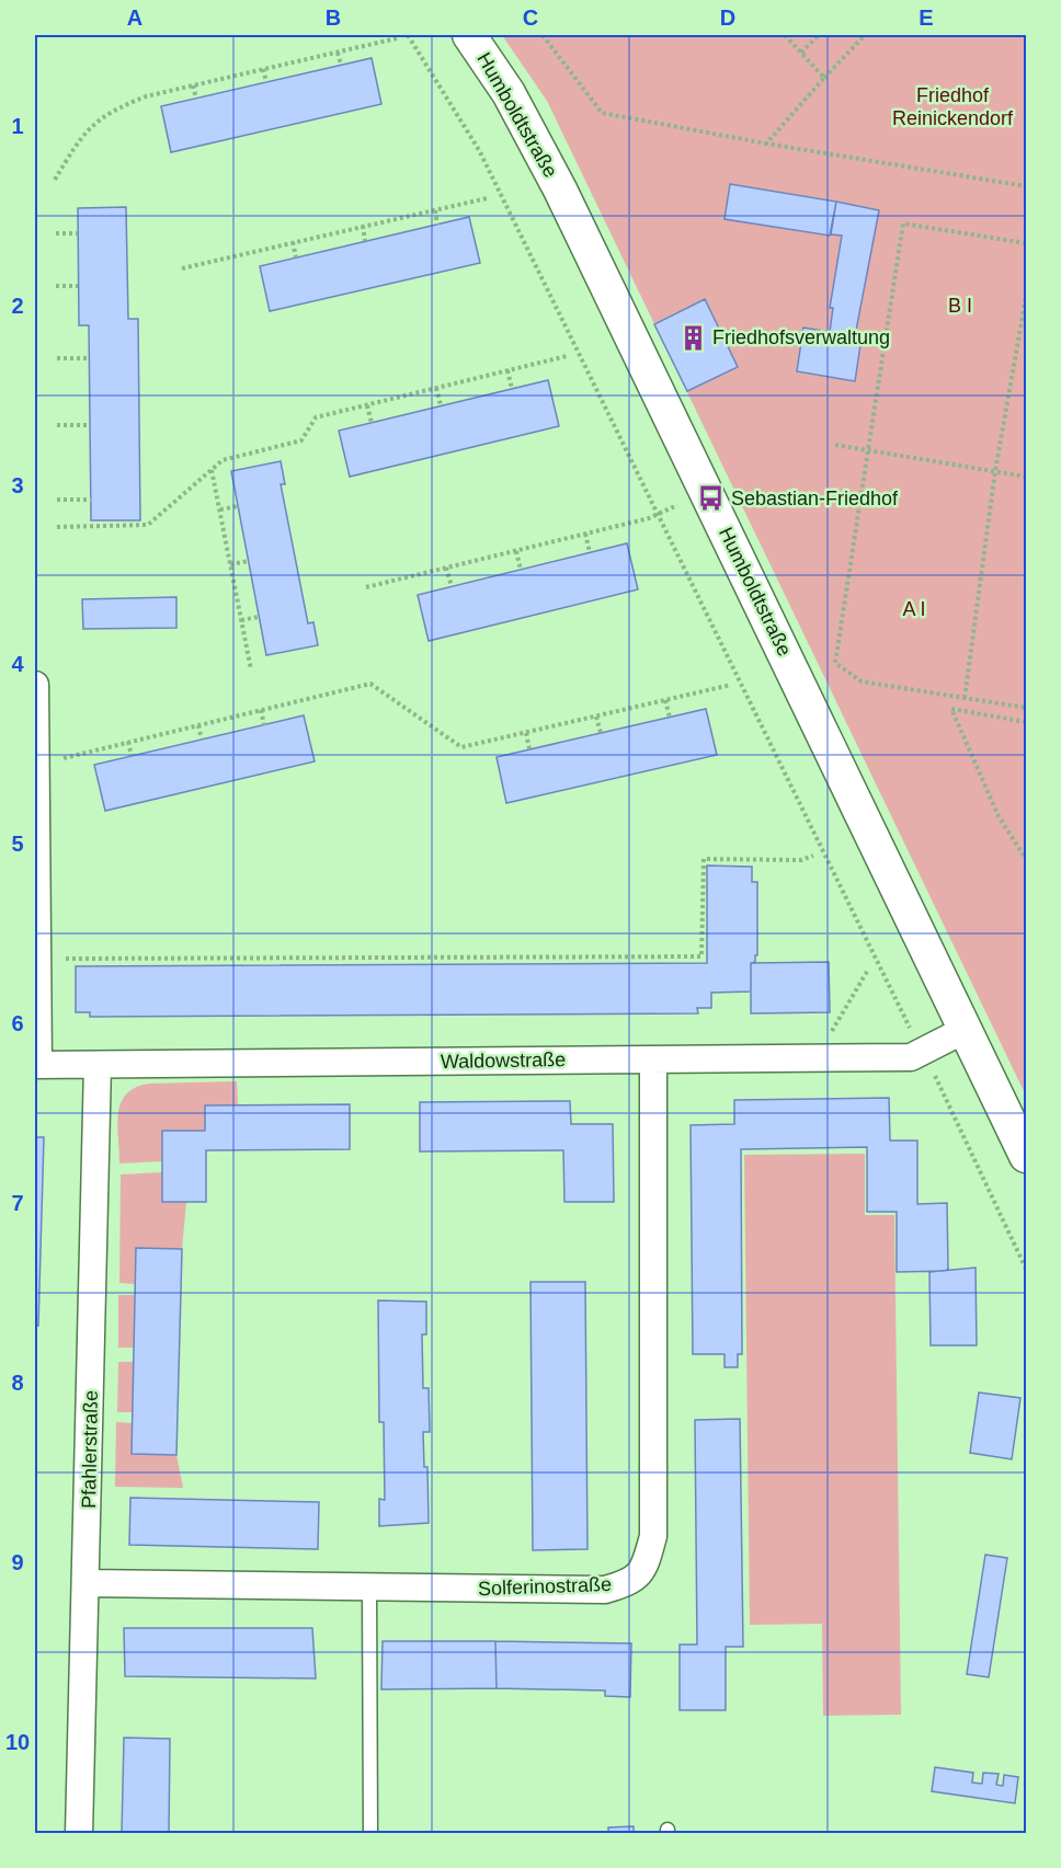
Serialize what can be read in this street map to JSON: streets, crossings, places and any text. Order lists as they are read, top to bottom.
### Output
{
  "streets": {
    "street": [
      "Humboldtstraße",
      "Waldowstraße",
      "Pfahlerstraße",
      "Solferinostraße"
    ]
  },
  "crossings": [
    ["Humboldtstraße", "Waldowstraße"],
    ["Waldowstraße", "Pfahlerstraße"],
    ["Waldowstraße", "Solferinostraße"],
    ["Pfahlerstraße", "Solferinostraße"]
  ],
  "parks": ["Friedhof Reinickendorf", "B I", "A I"],
  "places": {
    "building": ["Friedhofsverwaltung"],
    "bus stop": ["Sebastian-Friedhof"]
  },
  "grid": {
    "columns": [
      "A",
      "B",
      "C",
      "D",
      "E"
    ],
    "rows": [
      "1",
      "2",
      "3",
      "4",
      "5",
      "6",
      "7",
      "8",
      "9",
      "10"
    ]
  }
}
